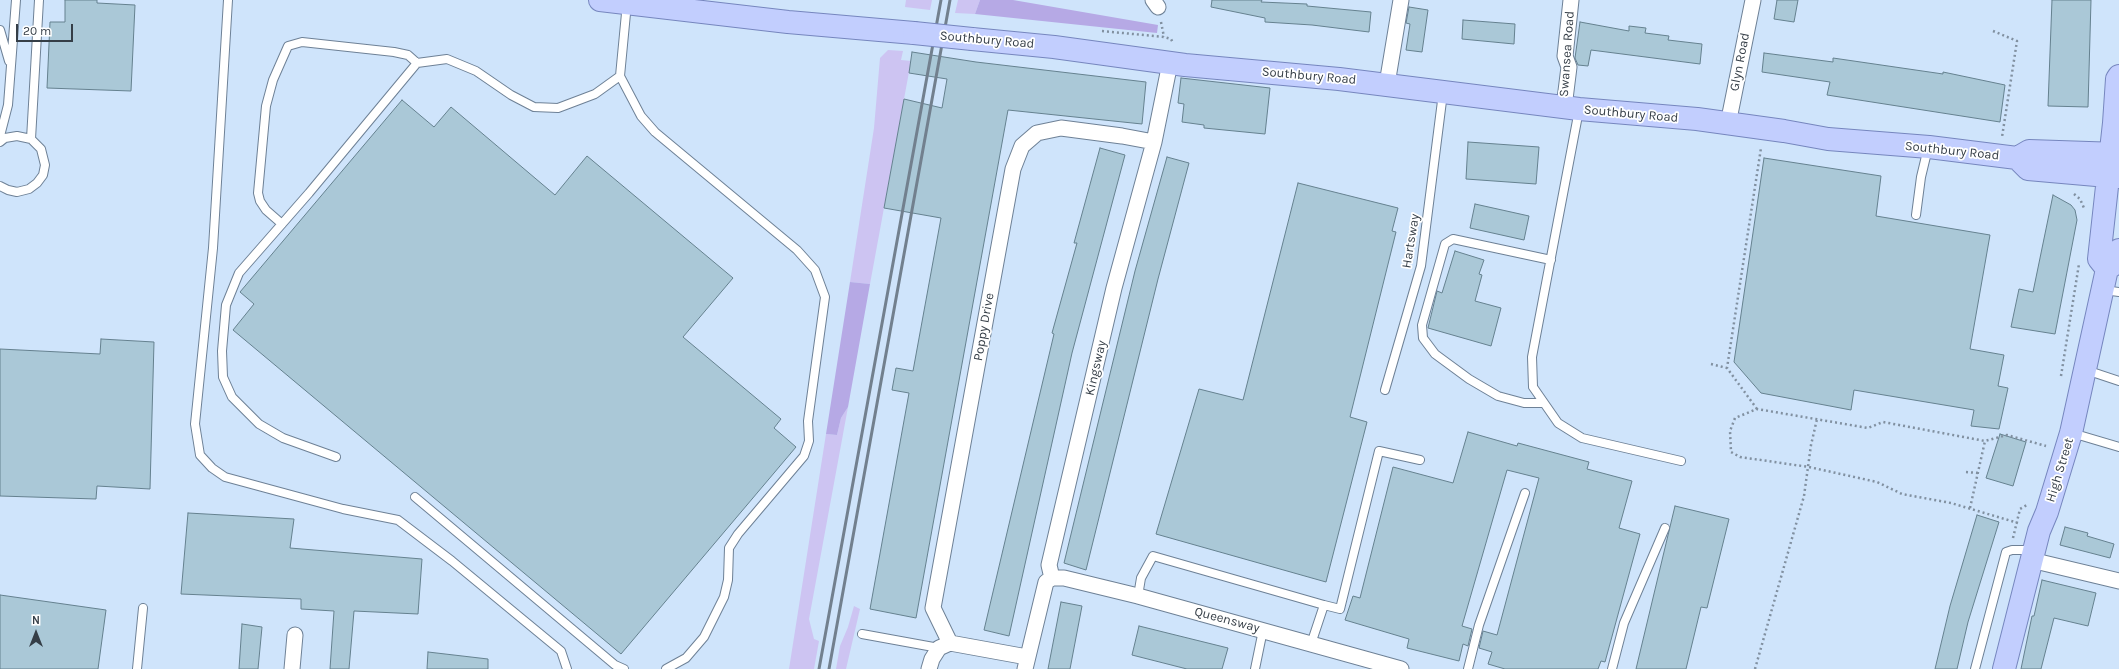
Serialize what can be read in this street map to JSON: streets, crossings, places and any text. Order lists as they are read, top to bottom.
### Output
{
  "streets": {
    "main road": ["Southbury Road", "High Street"],
    "street": [
      "Swansea Road",
      "Glyn Road",
      "Poppy Drive",
      "Kingsway",
      "Queensway"
    ],
    "lane": ["Hartsway"]
  },
  "crossings": [
    ["Southbury Road", "Swansea Road"],
    ["Southbury Road", "Glyn Road"],
    ["Southbury Road", "Hartsway"],
    ["Southbury Road", "Kingsway"],
    ["Poppy Drive", "Kingsway"],
    ["Kingsway", "Queensway"]
  ],
  "scale_bar": "20 m",
  "north": "top"
}
